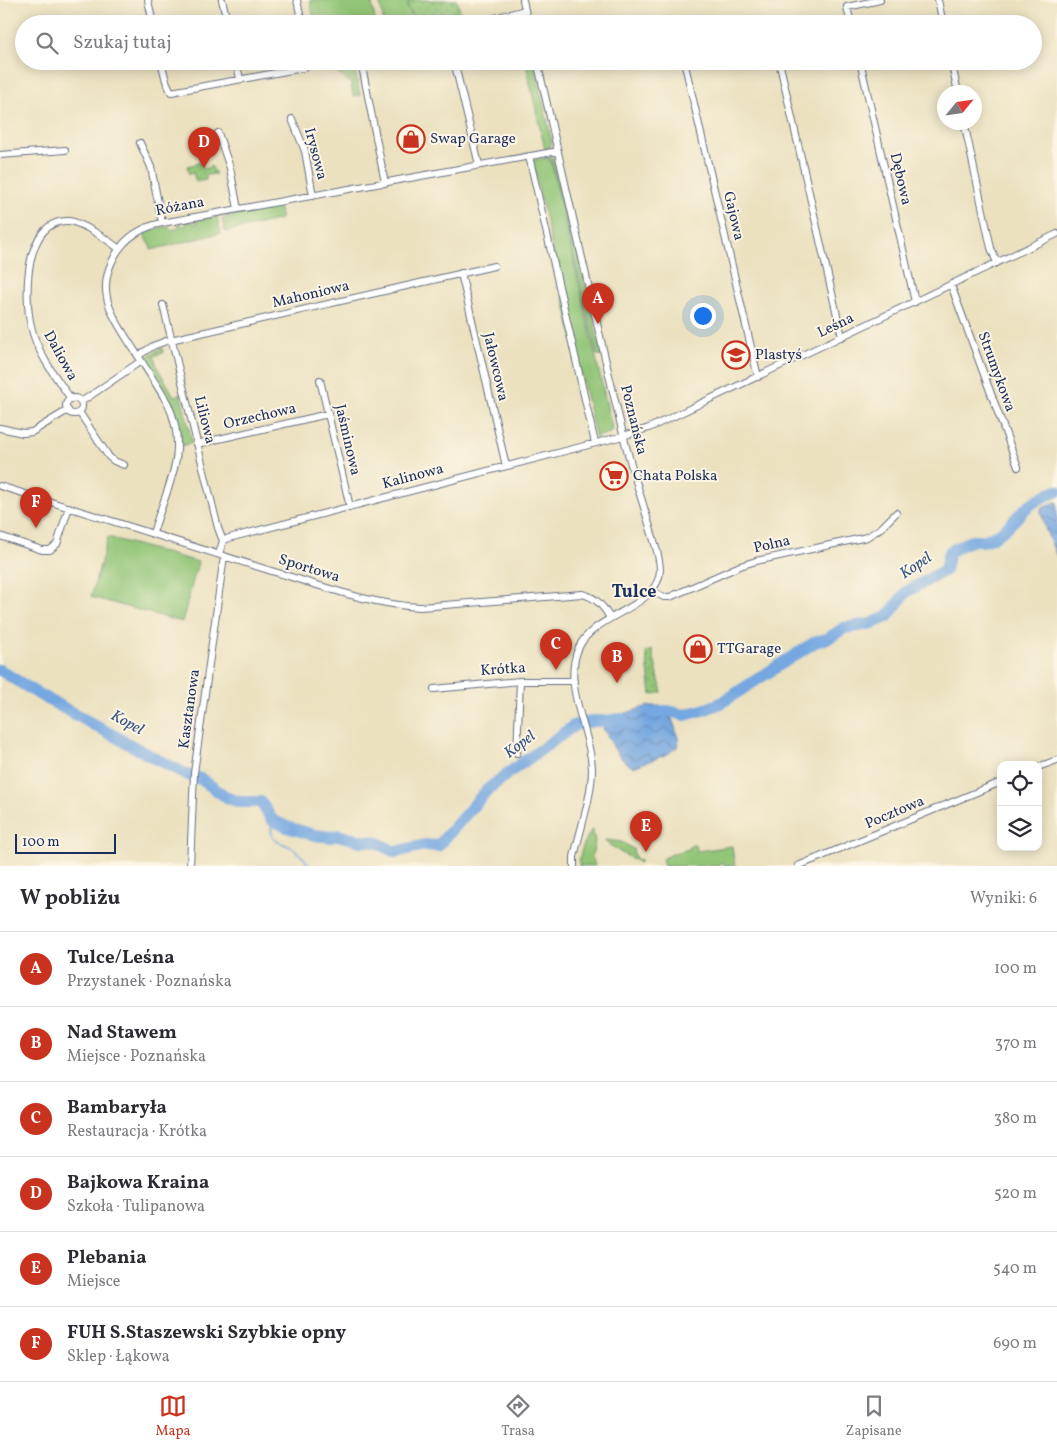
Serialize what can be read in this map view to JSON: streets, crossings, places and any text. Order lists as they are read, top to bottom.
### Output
{
  "streets": {
    "street": [
      "Irysowa",
      "Dębowa",
      "Różana",
      "Gajowa",
      "Mahoniowa",
      "Leśna",
      "Daliowa",
      "Jałowcowa",
      "Strumykowa",
      "Orzechowa",
      "Liliowa",
      "Poznańska",
      "Jaśminowa",
      "Kalinowa",
      "Polna",
      "Sportowa",
      "Krótka",
      "Kasztanowa",
      "Pocztowa"
    ]
  },
  "crossings": [
    ["Irysowa", "Różana"],
    ["Dębowa", "Leśna"],
    ["Różana", "Mahoniowa"],
    ["Różana", "Daliowa"],
    ["Różana", "Poznańska"],
    ["Różana", "Sportowa"],
    ["Gajowa", "Leśna"],
    ["Mahoniowa", "Daliowa"],
    ["Mahoniowa", "Jałowcowa"],
    ["Mahoniowa", "Liliowa"],
    ["Leśna", "Strumykowa"],
    ["Leśna", "Poznańska"],
    ["Leśna", "Kalinowa"],
    ["Jałowcowa", "Kalinowa"],
    ["Orzechowa", "Liliowa"],
    ["Orzechowa", "Jaśminowa"],
    ["Liliowa", "Kalinowa"],
    ["Poznańska", "Kalinowa"],
    ["Poznańska", "Polna"],
    ["Jaśminowa", "Kalinowa"],
    ["Sportowa", "Kasztanowa"]
  ],
  "districts": ["Tulce"],
  "water": ["Kopel"],
  "places": {
    "shop": ["Swap Garage", "TTGarage"],
    "school or university": ["Plastyś"],
    "supermarket": ["Chata Polska"]
  },
  "scale_bar": "100 m",
  "north": "top right",
  "page": {
    "search": "Szukaj tutaj",
    "pins": [
      "D",
      "A",
      "F",
      "C",
      "B",
      "E"
    ],
    "scale": "100 m",
    "heading": ["W pobliżu", "Wyniki: 6"],
    "list": [
      {
        "mark": "A",
        "name": "Tulce/Leśna",
        "note": "Przystanek · Poznańska",
        "value": "100 m"
      },
      {
        "mark": "B",
        "name": "Nad Stawem",
        "note": "Miejsce · Poznańska",
        "value": "370 m"
      },
      {
        "mark": "C",
        "name": "Bambaryła",
        "note": "Restauracja · Krótka",
        "value": "380 m"
      },
      {
        "mark": "D",
        "name": "Bajkowa Kraina",
        "note": "Szkoła · Tulipanowa",
        "value": "520 m"
      },
      {
        "mark": "E",
        "name": "Plebania",
        "note": "Miejsce",
        "value": "540 m"
      },
      {
        "mark": "F",
        "name": "FUH S.Staszewski Szybkie opny",
        "note": "Sklep · Łąkowa",
        "value": "690 m"
      }
    ],
    "nav": ["Mapa", "Trasa", "Zapisane"]
  }
}
